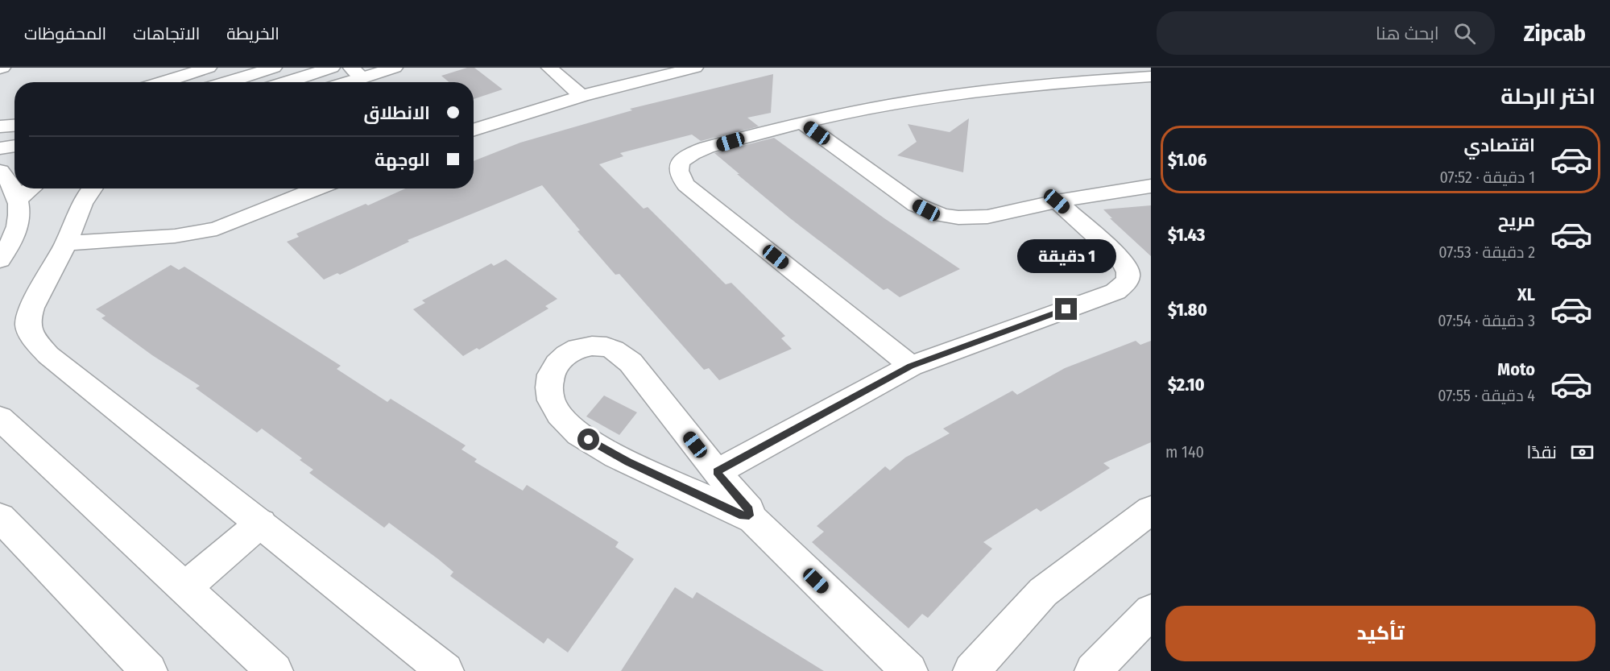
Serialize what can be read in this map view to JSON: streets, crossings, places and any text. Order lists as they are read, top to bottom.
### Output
{
  "page": {
    "header": "Zipcab",
    "search": "ابحث هنا",
    "nav": ["الخريطة", "الاتجاهات", "المحفوظات"],
    "heading": "اختر الرحلة",
    "banner": ["الانطلاق", "الوجهة"],
    "list": [
      {
        "name": "اقتصادي",
        "note": "1 دقيقة · 07:52",
        "value": "$1.06"
      },
      {
        "name": "مريح",
        "note": "2 دقيقة · 07:53",
        "value": "$1.43"
      },
      {
        "name": "XL",
        "note": "3 دقيقة · 07:54",
        "value": "$1.80"
      },
      {
        "name": "Moto",
        "note": "4 دقيقة · 07:55",
        "value": "$2.10"
      }
    ],
    "bubble": "1 دقيقة",
    "pay": ["نقدًا", "140 m"],
    "buttons": "تأكيد"
  }
}
